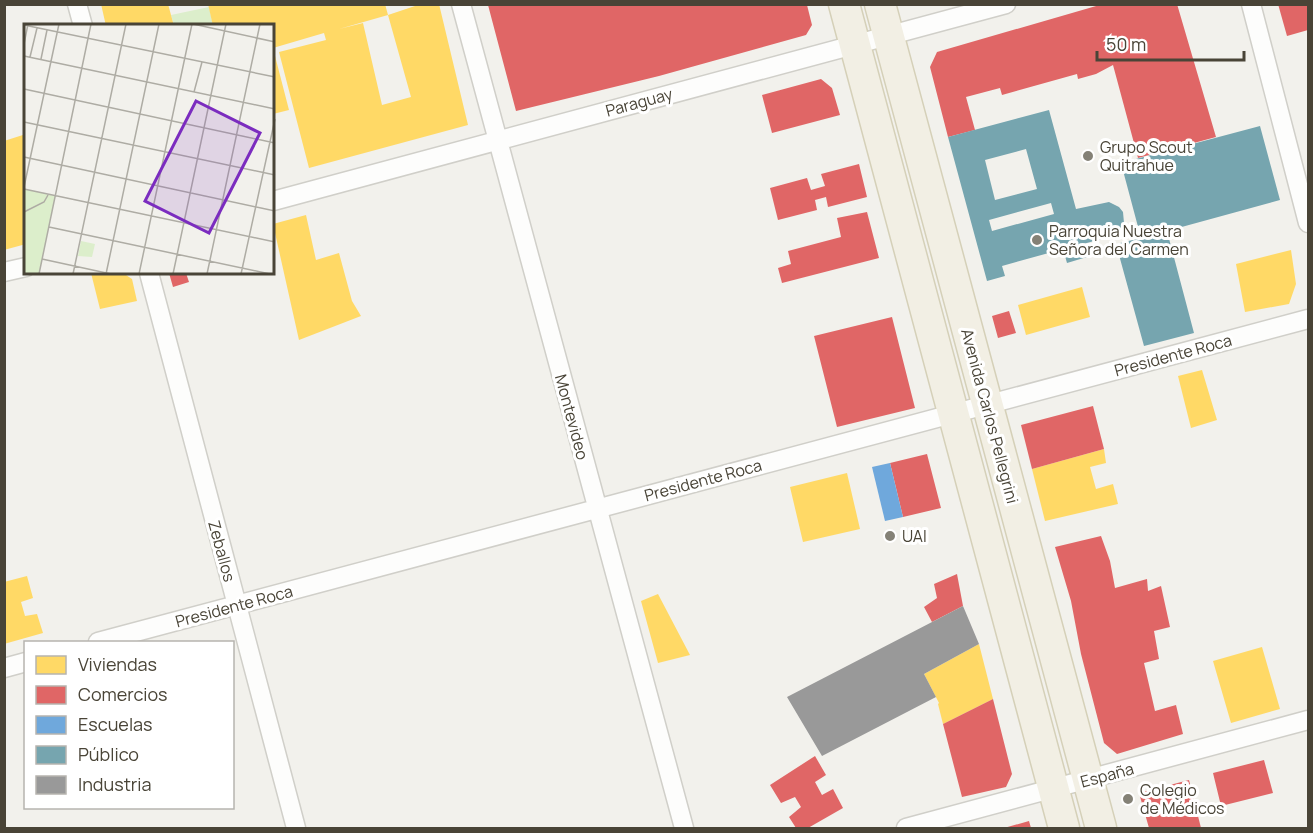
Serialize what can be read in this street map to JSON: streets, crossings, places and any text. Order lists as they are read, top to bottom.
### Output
{
  "streets": {
    "main road": ["Avenida Carlos Pellegrini"],
    "street": [
      "Paraguay",
      "Presidente Roca",
      "Montevideo",
      "Zeballos",
      "España"
    ]
  },
  "crossings": [
    ["Paraguay", "Avenida Carlos Pellegrini"],
    ["Paraguay", "Montevideo"],
    ["Presidente Roca", "Avenida Carlos Pellegrini"],
    ["Presidente Roca", "Montevideo"],
    ["Presidente Roca", "Zeballos"],
    ["Avenida Carlos Pellegrini", "España"]
  ],
  "places": [
    "Grupo Scout Quitrahue",
    "Parroquia Nuestra Señora del Carmen",
    "UAI",
    "Colegio de Médicos"
  ],
  "legend": [
    "Viviendas",
    "Comercios",
    "Escuelas",
    "Público",
    "Industria"
  ],
  "scale_bar": "50 m"
}
